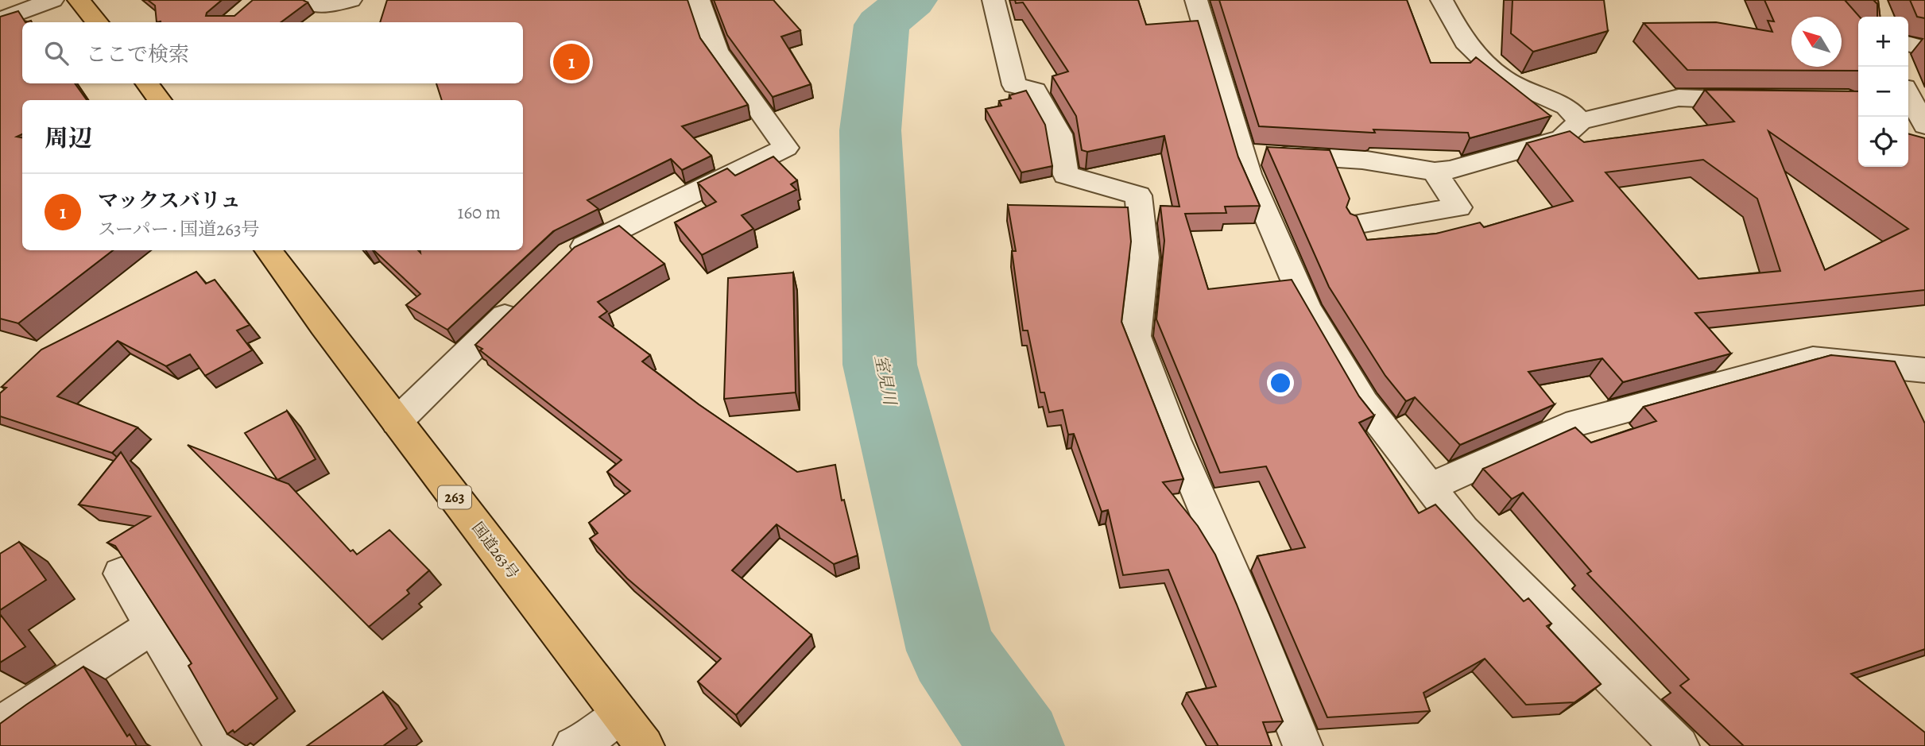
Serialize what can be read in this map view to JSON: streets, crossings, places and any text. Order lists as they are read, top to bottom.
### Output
{
  "streets": {
    "highway": ["263", "国道263号"]
  },
  "water": ["室見川"],
  "north": "top left",
  "page": {
    "map_buttons": ["+", "−"],
    "search": "ここで検索",
    "pins": "1",
    "heading": "周辺",
    "list": [
      {
        "mark": "1",
        "name": "マックスバリュ",
        "note": "スーパー · 国道263号",
        "value": "160 m"
      }
    ]
  }
}
